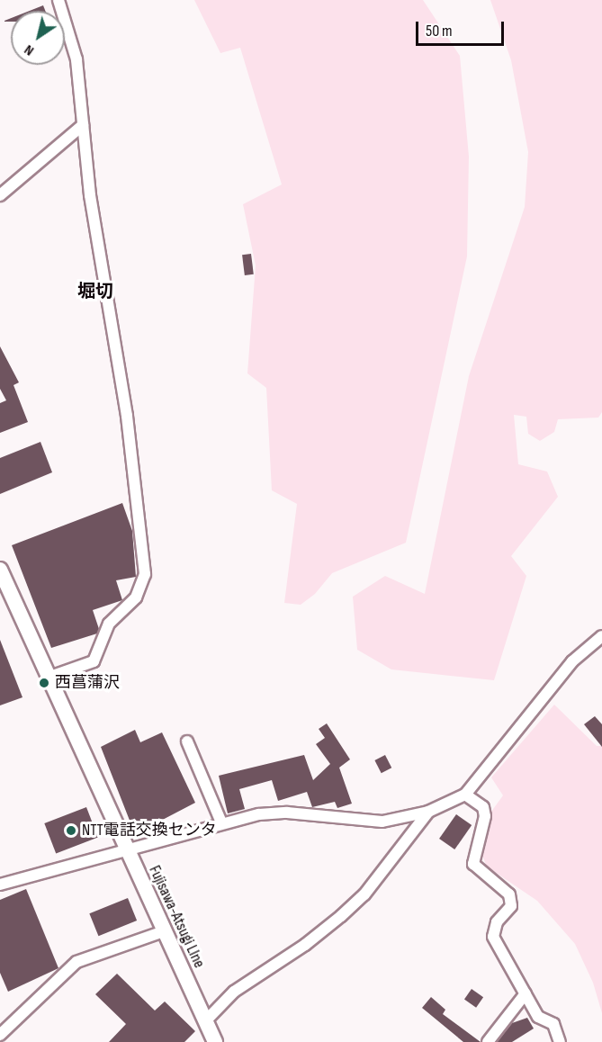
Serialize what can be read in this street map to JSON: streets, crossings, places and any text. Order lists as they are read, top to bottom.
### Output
{
  "streets": {
    "main road": ["Fujisawa-Atsugi LIne"]
  },
  "districts": ["堀切"],
  "places": ["西菖蒲沢", "NTT電話交換センタ"],
  "scale_bar": "50 m",
  "north": "bottom left"
}
